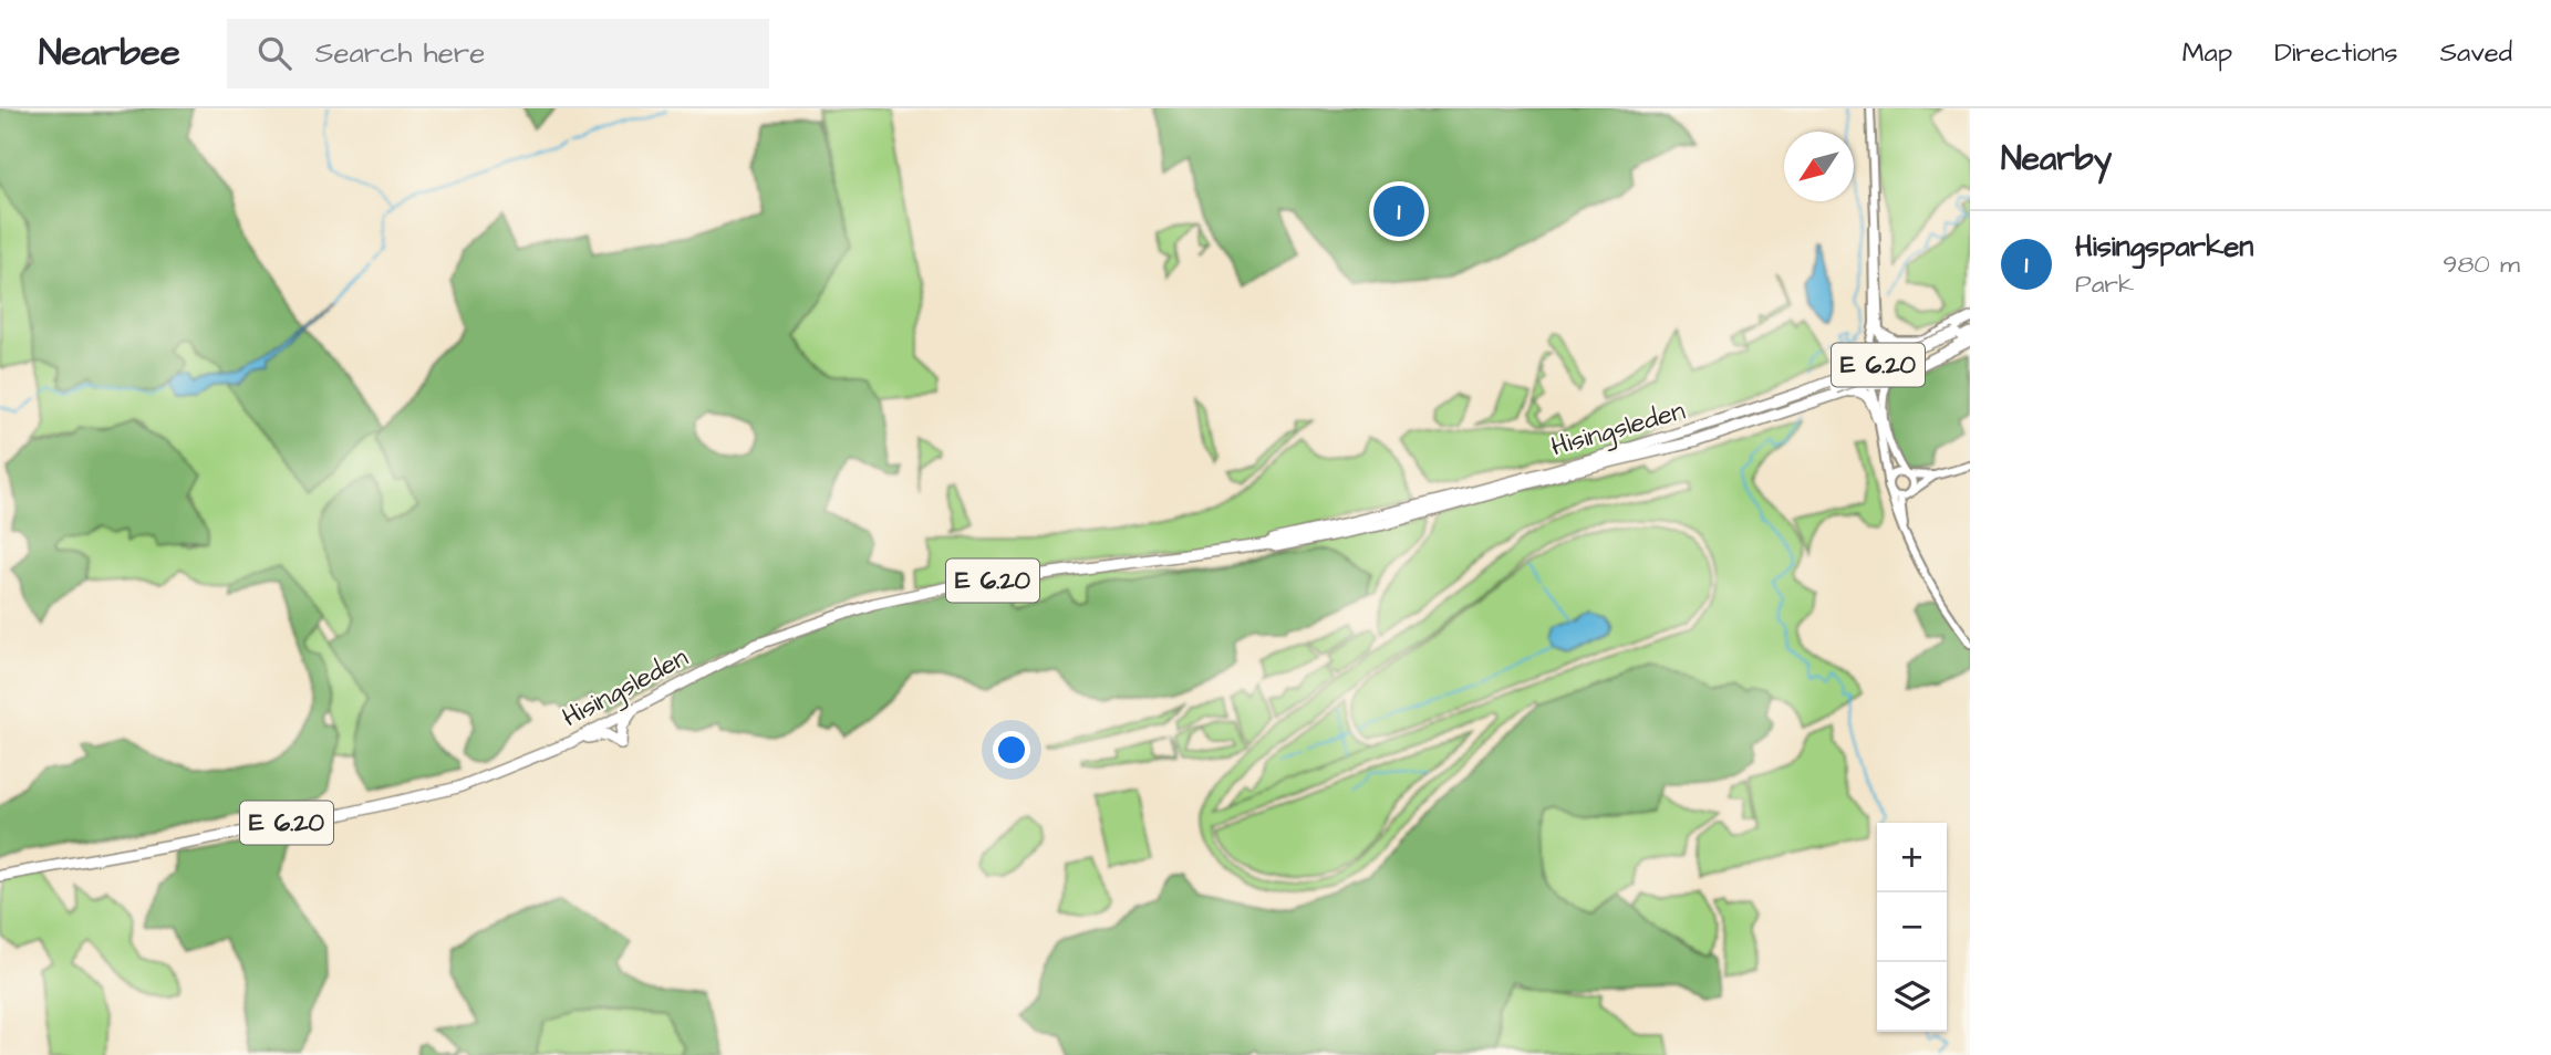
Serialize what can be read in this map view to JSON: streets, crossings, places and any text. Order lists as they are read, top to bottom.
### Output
{
  "streets": {
    "highway": ["E 6.20", "Hisingsleden"]
  },
  "crossings": [
    ["E 6.20", "Hisingsleden"]
  ],
  "north": "bottom left",
  "page": {
    "header": "Nearbee",
    "search": "Search here",
    "nav": ["Map", "Directions", "Saved"],
    "heading": "Nearby",
    "pins": "1",
    "list": [
      {
        "mark": "1",
        "name": "Hisingsparken",
        "note": "Park",
        "value": "980 m"
      }
    ],
    "map_buttons": ["+", "−"]
  }
}
